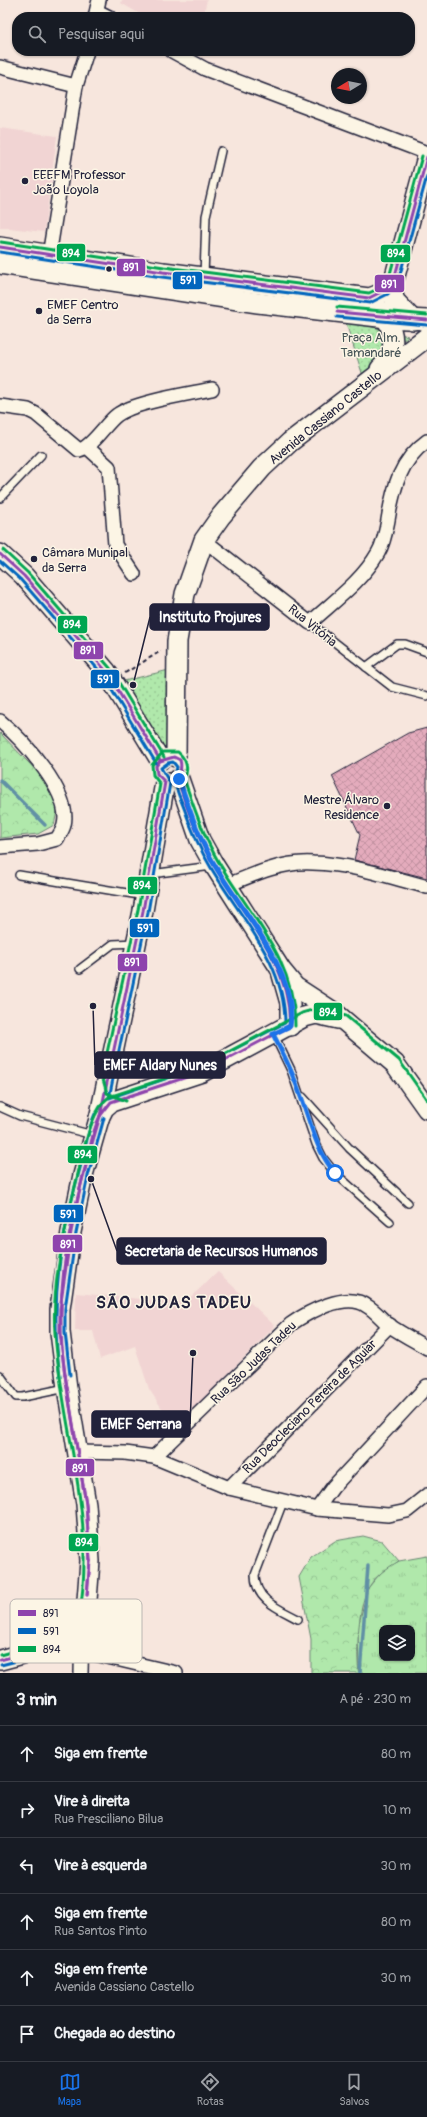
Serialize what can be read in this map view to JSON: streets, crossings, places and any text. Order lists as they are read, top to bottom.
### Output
{
  "streets": {
    "street": [
      "Avenida Cassiano Castello",
      "Rua Vitória",
      "Rua São Judas Tadeu",
      "Rua Deocleciano Pereira de Aguiar"
    ]
  },
  "crossings": [
    ["Avenida Cassiano Castello", "Rua Vitória"],
    ["Rua São Judas Tadeu", "Rua Deocleciano Pereira de Aguiar"]
  ],
  "districts": ["SÃO JUDAS TADEU"],
  "parks": ["Praça Alm. Tamandaré"],
  "places": [
    "EEEFM Professor João Loyola",
    "EMEF Centro da Serra",
    "Câmara Munipal da Serra",
    "Instituto Projures",
    "Mestre Álvaro Residence",
    "EMEF Aldary Nunes",
    "Secretaria de Recursos Humanos",
    "EMEF Serrana"
  ],
  "lines": ["transit line 894", "transit line 891", "transit line 591"],
  "legend": ["891", "591", "894"],
  "north": "left",
  "page": {
    "search": "Pesquisar aqui",
    "heading": ["3 min", "A pé · 230 m"],
    "list": [
      ["Siga em frente", "80 m"],
      ["Vire à direita", "Rua Presciliano Bilua", "10 m"],
      ["Vire à esquerda", "30 m"],
      ["Siga em frente", "Rua Santos Pinto", "80 m"],
      ["Siga em frente", "Avenida Cassiano Castello", "30 m"],
      "Chegada ao destino"
    ],
    "nav": ["Mapa", "Rotas", "Salvos"]
  }
}
